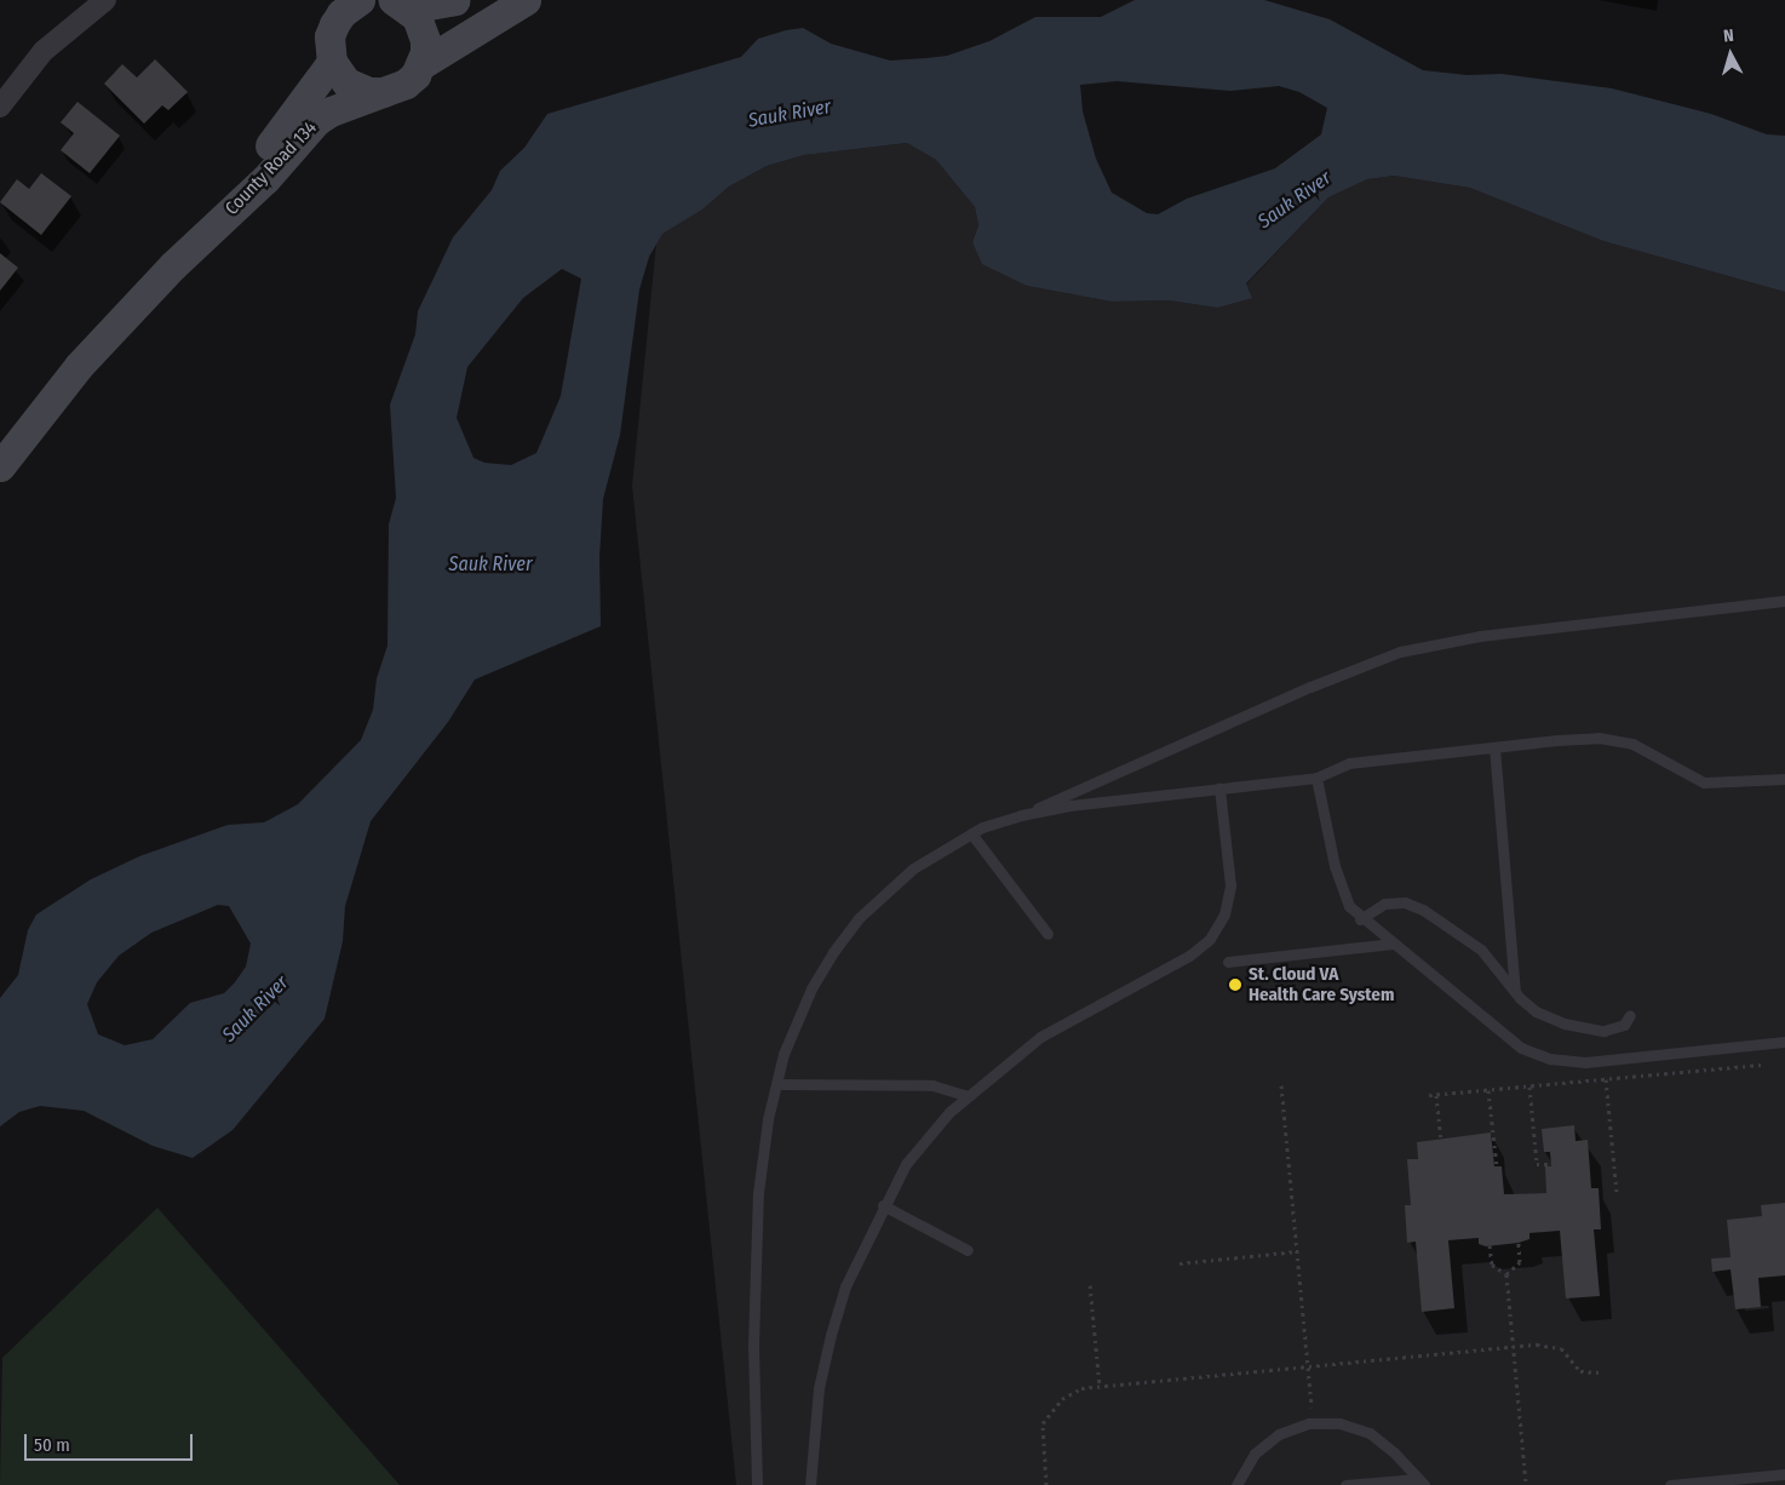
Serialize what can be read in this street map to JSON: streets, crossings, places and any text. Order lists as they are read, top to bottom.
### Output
{
  "streets": {
    "street": ["County Road 134"]
  },
  "water": ["Sauk River"],
  "places": ["St. Cloud VA Health Care System"],
  "scale_bar": "50 m",
  "north": "top"
}
